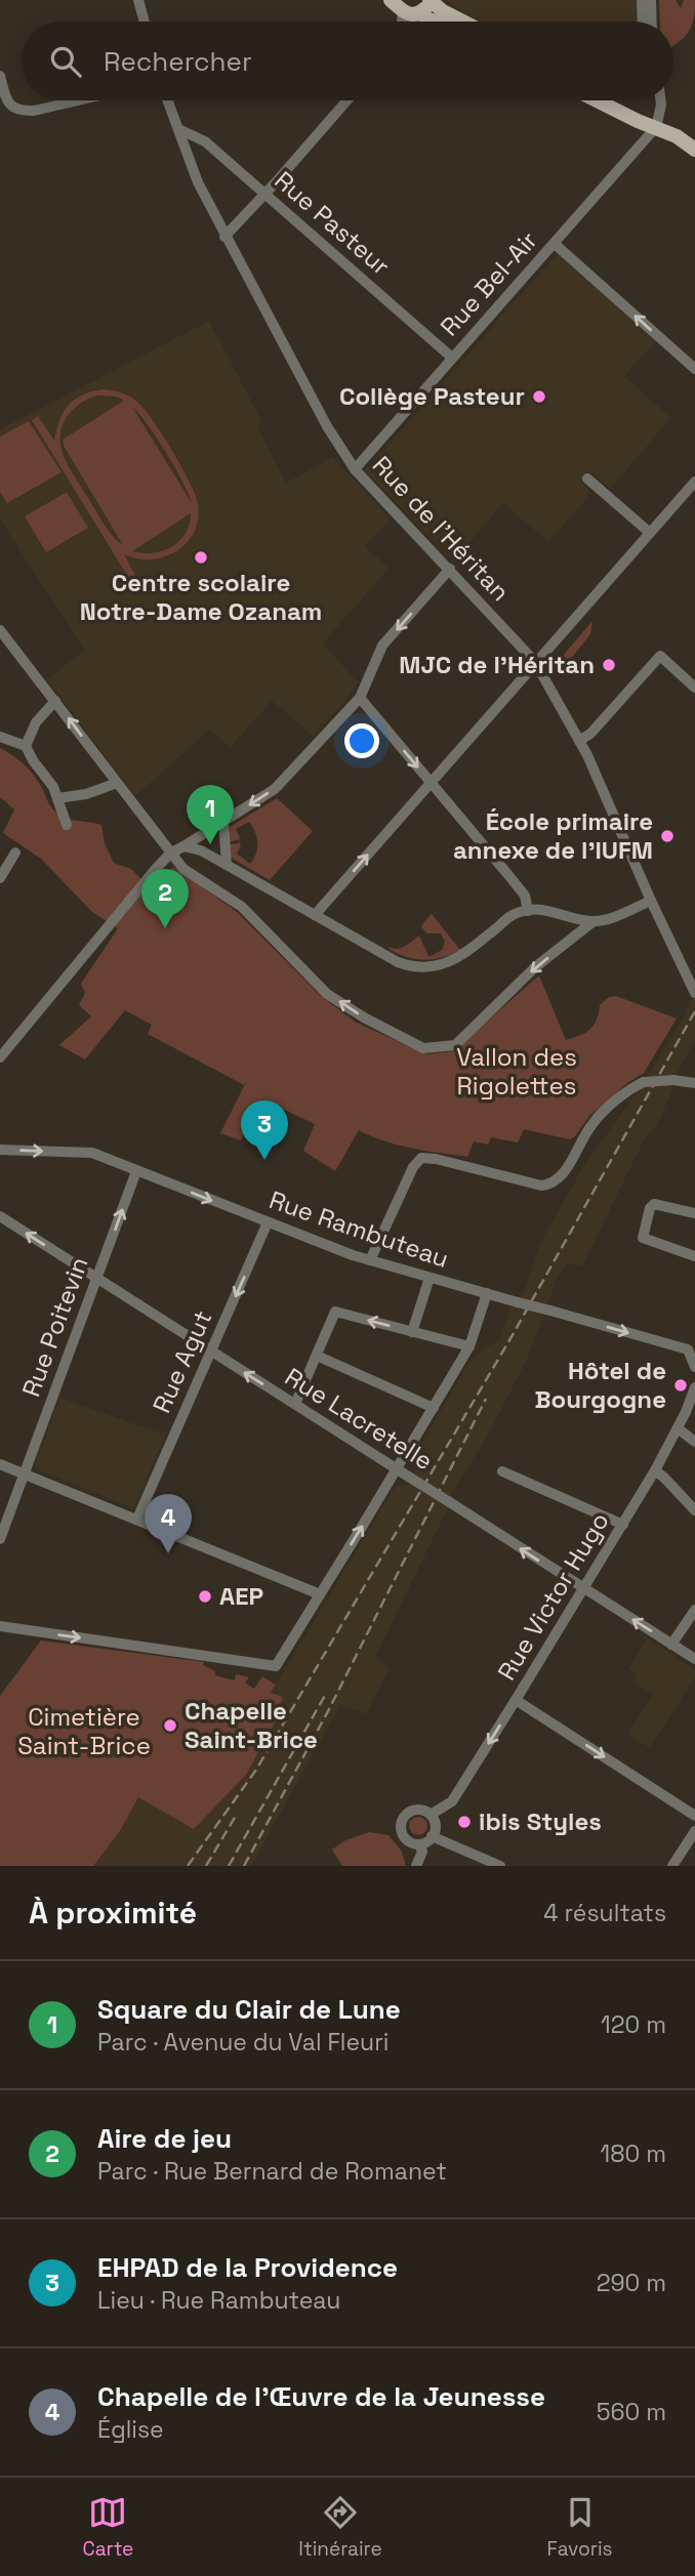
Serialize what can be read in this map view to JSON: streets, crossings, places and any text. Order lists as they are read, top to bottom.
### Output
{
  "streets": {
    "street": [
      "Rue Pasteur",
      "Rue Bel-Air",
      "Rue de l'Héritan",
      "Rue Rambuteau",
      "Rue Poitevin",
      "Rue Agut",
      "Rue Lacretelle",
      "Rue Victor Hugo"
    ]
  },
  "crossings": [
    ["Rue Pasteur", "Rue Bel-Air"],
    ["Rue Pasteur", "Rue de l'Héritan"],
    ["Rue Bel-Air", "Rue de l'Héritan"],
    ["Rue Rambuteau", "Rue Poitevin"],
    ["Rue Rambuteau", "Rue Agut"],
    ["Rue Poitevin", "Rue Lacretelle"],
    ["Rue Agut", "Rue Lacretelle"],
    ["Rue Lacretelle", "Rue Victor Hugo"]
  ],
  "one_way": ["Rue Rambuteau", "Rue Agut", "Rue Lacretelle"],
  "parks": ["Vallon des Rigolettes", "Cimetière Saint-Brice"],
  "places": [
    "Collège Pasteur",
    "Centre scolaire Notre-Dame Ozanam",
    "MJC de l'Héritan",
    "École primaire annexe de l'IUFM",
    "Hôtel de Bourgogne",
    "AEP",
    "Chapelle Saint-Brice",
    "ibis Styles"
  ],
  "page": {
    "search": "Rechercher",
    "pins": [
      "1",
      "2",
      "3",
      "4"
    ],
    "heading": ["À proximité", "4 résultats"],
    "list": [
      {
        "mark": "1",
        "name": "Square du Clair de Lune",
        "note": "Parc · Avenue du Val Fleuri",
        "value": "120 m"
      },
      {
        "mark": "2",
        "name": "Aire de jeu",
        "note": "Parc · Rue Bernard de Romanet",
        "value": "180 m"
      },
      {
        "mark": "3",
        "name": "EHPAD de la Providence",
        "note": "Lieu · Rue Rambuteau",
        "value": "290 m"
      },
      {
        "mark": "4",
        "name": "Chapelle de l'Œuvre de la Jeunesse",
        "note": "Église",
        "value": "560 m"
      }
    ],
    "nav": ["Carte", "Itinéraire", "Favoris"]
  }
}
